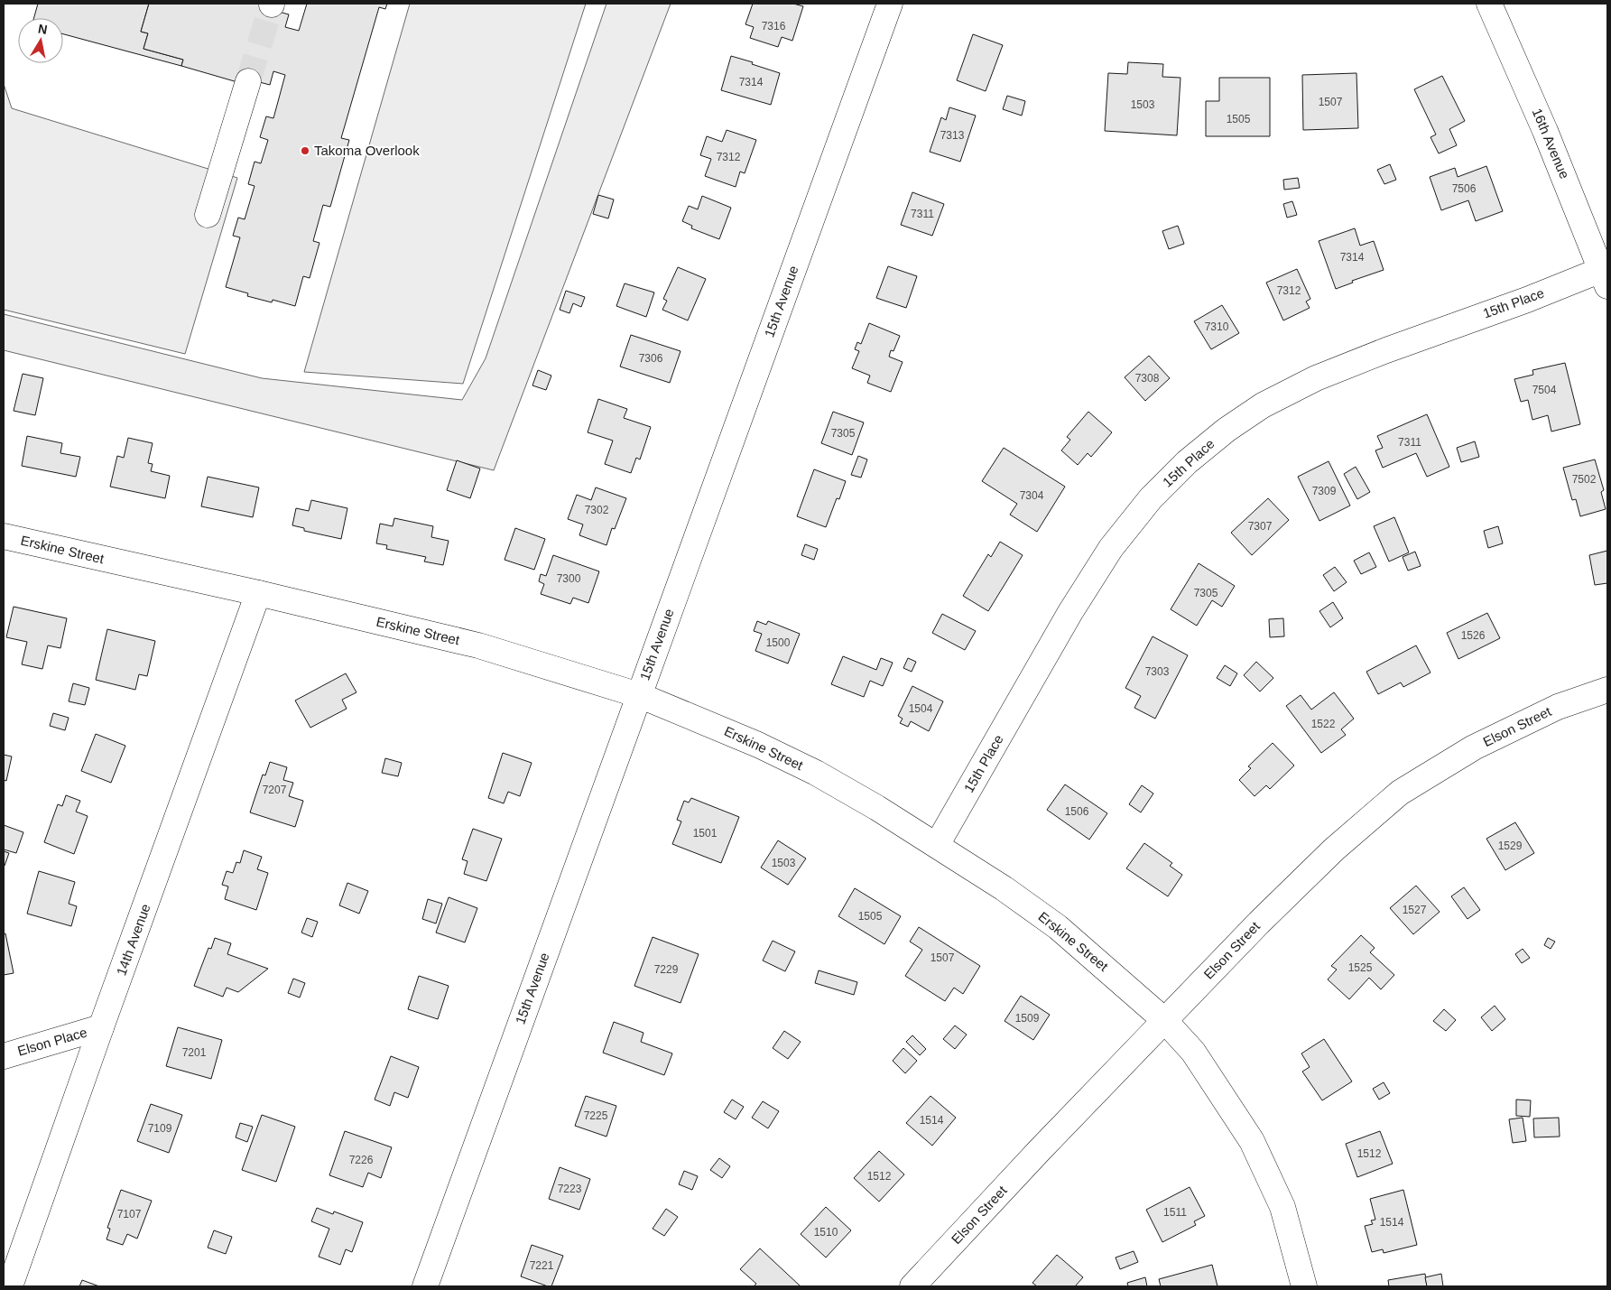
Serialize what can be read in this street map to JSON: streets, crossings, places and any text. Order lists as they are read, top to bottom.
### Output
{
  "streets": {
    "street": [
      "16th Avenue",
      "15th Avenue",
      "15th Place",
      "Erskine Street",
      "Elson Street",
      "14th Avenue",
      "Elson Place"
    ]
  },
  "crossings": [
    ["16th Avenue", "15th Place"],
    ["15th Avenue", "Erskine Street"],
    ["15th Place", "Erskine Street"],
    ["Erskine Street", "Elson Street"],
    ["Erskine Street", "14th Avenue"],
    ["14th Avenue", "Elson Place"]
  ],
  "places": ["Takoma Overlook"],
  "house_numbers": [
    "7316",
    "7314",
    "1507",
    "1503",
    "1505",
    "7313",
    "7312",
    "7506",
    "7311",
    "7314",
    "7312",
    "7310",
    "7306",
    "7308",
    "7504",
    "7305",
    "7311",
    "7502",
    "7309",
    "7304",
    "7302",
    "7307",
    "7300",
    "7305",
    "1526",
    "1500",
    "7303",
    "1504",
    "1522",
    "7207",
    "1506",
    "1501",
    "1529",
    "1503",
    "1527",
    "1505",
    "1507",
    "1525",
    "7229",
    "1509",
    "7201",
    "7225",
    "1514",
    "7109",
    "1512",
    "7226",
    "1512",
    "7223",
    "1511",
    "7107",
    "1514",
    "1510",
    "7221"
  ],
  "north": "top"
}
